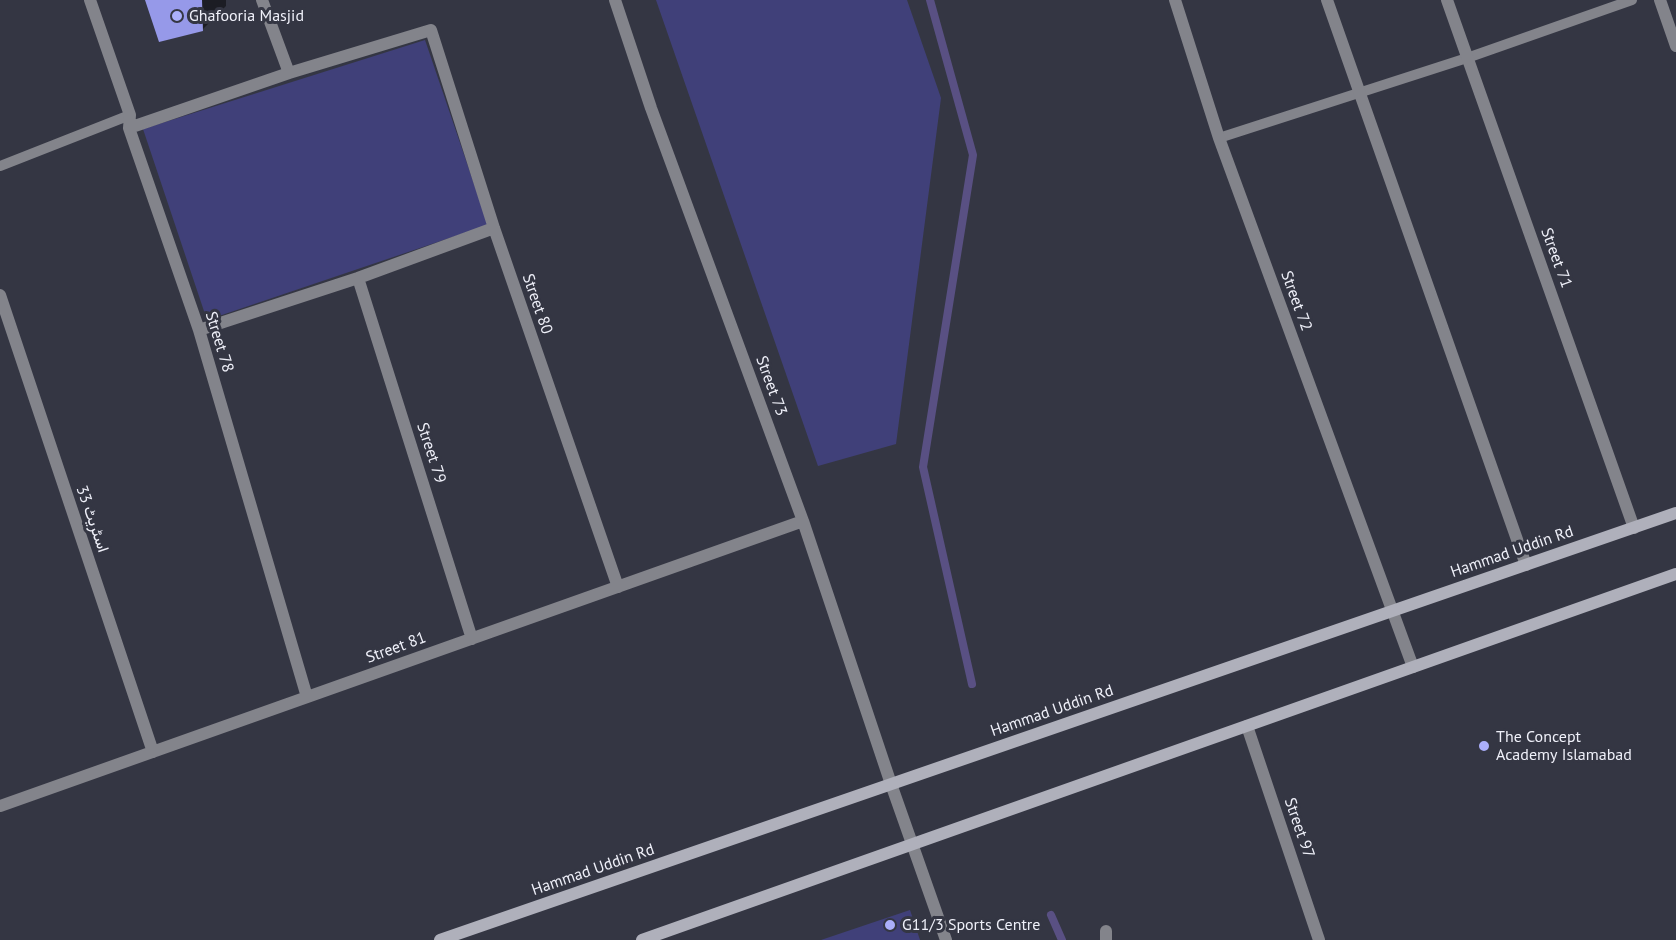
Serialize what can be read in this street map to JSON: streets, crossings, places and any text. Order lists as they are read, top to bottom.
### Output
{
  "streets": {
    "street": [
      "Street 71",
      "Street 72",
      "Street 80",
      "Street 78",
      "Street 73",
      "Street 79",
      "اسٹریٹ 33",
      "Hammad Uddin Rd",
      "Street 81",
      "Street 97"
    ]
  },
  "crossings": [
    ["Street 71", "Hammad Uddin Rd"],
    ["Street 72", "Hammad Uddin Rd"],
    ["Street 80", "Street 81"],
    ["Street 78", "Street 81"],
    ["Street 73", "Hammad Uddin Rd"],
    ["Street 73", "Street 81"],
    ["Street 79", "Street 81"],
    ["اسٹریٹ 33", "Street 81"]
  ],
  "places": ["Ghafooria Masjid", "The Concept Academy Islamabad", "G11/3 Sports Centre"]
}
